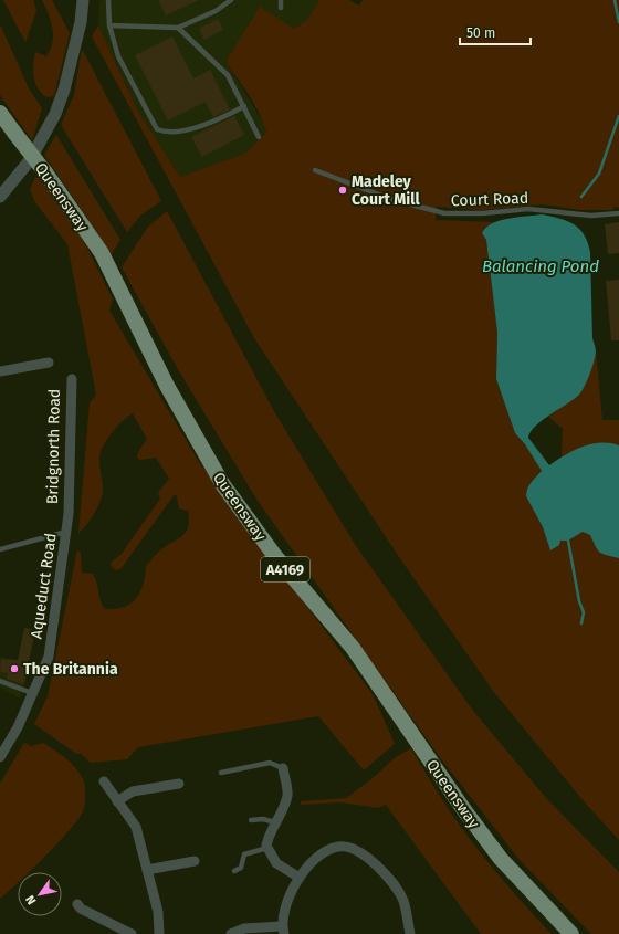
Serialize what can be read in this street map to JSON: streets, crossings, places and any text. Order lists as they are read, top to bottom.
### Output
{
  "streets": {
    "main road": ["Queensway", "A4169"],
    "street": ["Bridgnorth Road", "Aqueduct Road"],
    "lane": ["Court Road"]
  },
  "crossings": [
    ["Bridgnorth Road", "Aqueduct Road"]
  ],
  "water": ["Balancing Pond"],
  "places": ["Madeley Court Mill", "The Britannia"],
  "scale_bar": "50 m",
  "north": "bottom left"
}
